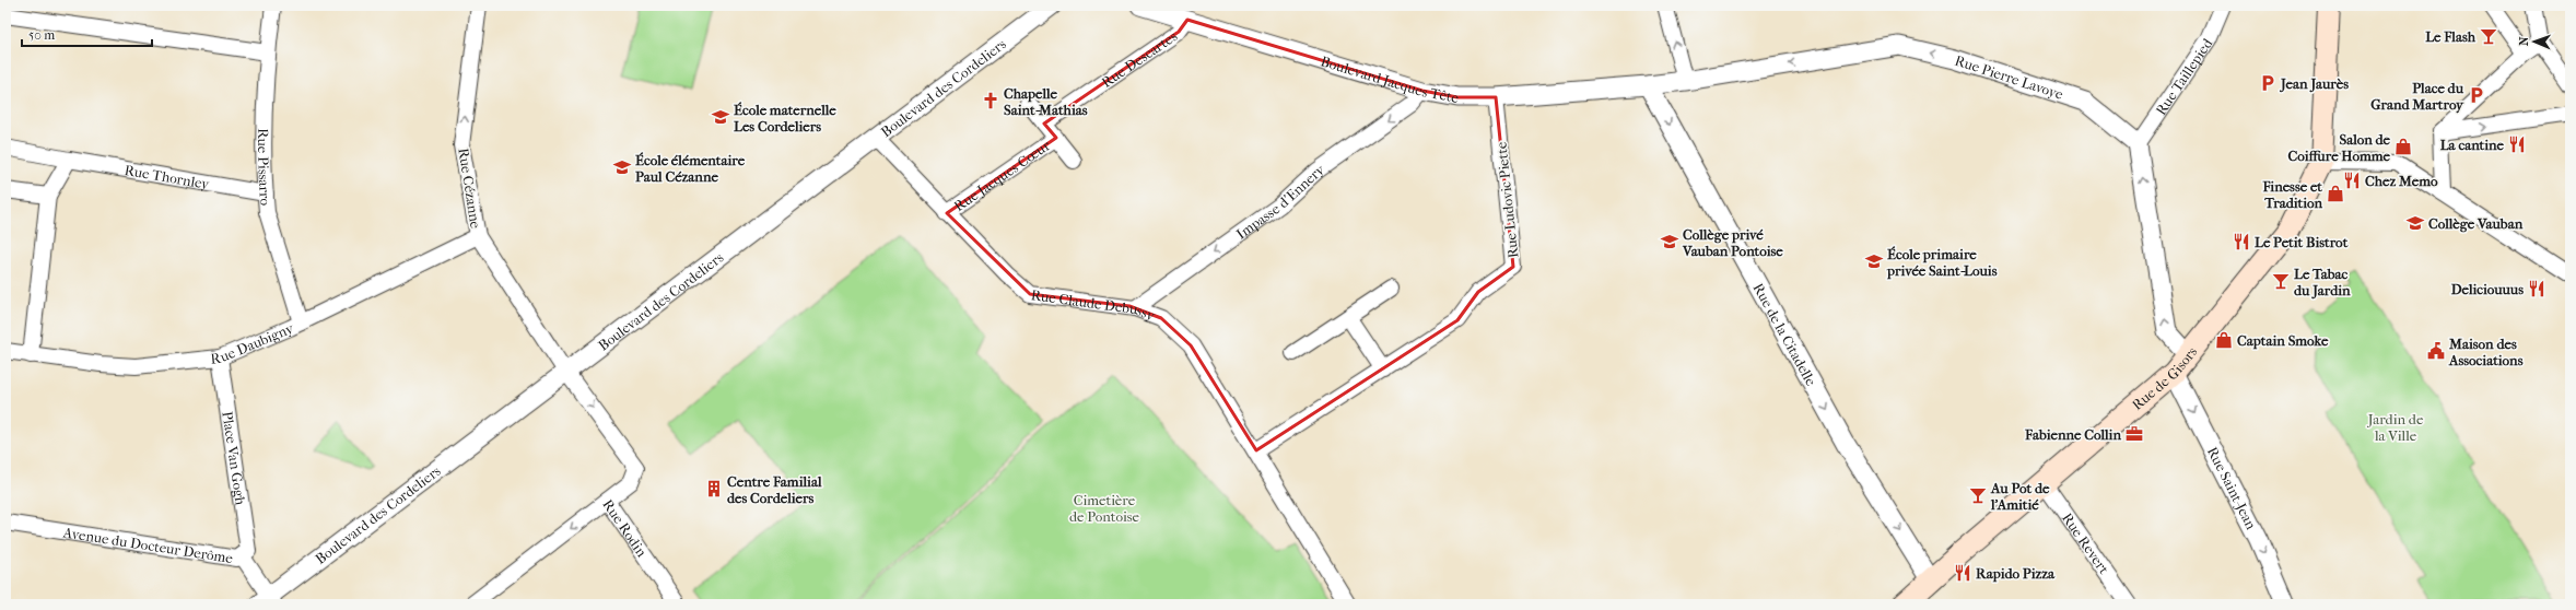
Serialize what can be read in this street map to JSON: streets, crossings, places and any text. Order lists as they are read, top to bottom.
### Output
{
  "streets": {
    "main road": ["Rue de Gisors"],
    "street": [
      "Rue Descartes",
      "Rue Pierre Lavoye",
      "Rue Taillepied",
      "Boulevard Jacques Tête",
      "Boulevard des Cordeliers",
      "Rue Pissarro",
      "Rue Jacques Cœur",
      "Rue Thornley",
      "Rue Cézanne",
      "Rue Ludovic Piette",
      "Impasse d'Ennery",
      "Rue Claude Debussy",
      "Rue de la Citadelle",
      "Rue Daubigny",
      "Place Van Gogh",
      "Rue Saint-Jean",
      "Rue Rodin",
      "Rue Revert",
      "Avenue du Docteur Derôme"
    ]
  },
  "crossings": [
    ["Rue Descartes", "Boulevard Jacques Tête"],
    ["Rue Pierre Lavoye", "Rue Taillepied"],
    ["Rue Pierre Lavoye", "Boulevard Jacques Tête"],
    ["Rue Pierre Lavoye", "Rue de la Citadelle"],
    ["Boulevard Jacques Tête", "Rue Ludovic Piette"],
    ["Boulevard Jacques Tête", "Impasse d'Ennery"],
    ["Boulevard Jacques Tête", "Rue de la Citadelle"],
    ["Boulevard des Cordeliers", "Rue Cézanne"],
    ["Boulevard des Cordeliers", "Rue Claude Debussy"],
    ["Boulevard des Cordeliers", "Rue Rodin"],
    ["Boulevard des Cordeliers", "Avenue du Docteur Derôme"],
    ["Rue Pissarro", "Rue Thornley"],
    ["Rue Pissarro", "Rue Daubigny"],
    ["Rue Jacques Cœur", "Rue Claude Debussy"],
    ["Rue Cézanne", "Rue Daubigny"],
    ["Rue Cézanne", "Rue Rodin"],
    ["Rue Ludovic Piette", "Rue Claude Debussy"],
    ["Impasse d'Ennery", "Rue Claude Debussy"],
    ["Rue de la Citadelle", "Rue de Gisors"],
    ["Rue Daubigny", "Place Van Gogh"],
    ["Rue de Gisors", "Rue Saint-Jean"],
    ["Rue de Gisors", "Rue Revert"],
    ["Place Van Gogh", "Avenue du Docteur Derôme"]
  ],
  "one_way": [
    "Rue Pierre Lavoye",
    "Rue Cézanne",
    "Rue de la Citadelle",
    "Rue Saint-Jean",
    "Rue Rodin"
  ],
  "parks": ["Jardin de la Ville", "Cimetière de Pontoise"],
  "places": {
    "bar": ["Le Flash", "Le Tabac du Jardin", "Au Pot de l'Amitié"],
    "parking": ["Jean Jaurès", "Place du Grand Martroy"],
    "church": ["Chapelle Saint-Mathias"],
    "school or university": [
      "École maternelle Les Cordeliers",
      "École élémentaire Paul Cézanne",
      "Collège Vauban",
      "Collège privé Vauban Pontoise",
      "École primaire privée Saint-Louis"
    ],
    "restaurant": [
      "La cantine",
      "Chez Memo",
      "Le Petit Bistrot",
      "Deliciouuus",
      "Rapido Pizza"
    ],
    "shop": ["Salon de Coiffure Homme", "Finesse et Tradition", "Captain Smoke"],
    "public building": ["Maison des Associations"],
    "office": ["Fabienne Collin"],
    "building": ["Centre Familial des Cordeliers"]
  },
  "scale_bar": "50 m",
  "north": "left"
}
